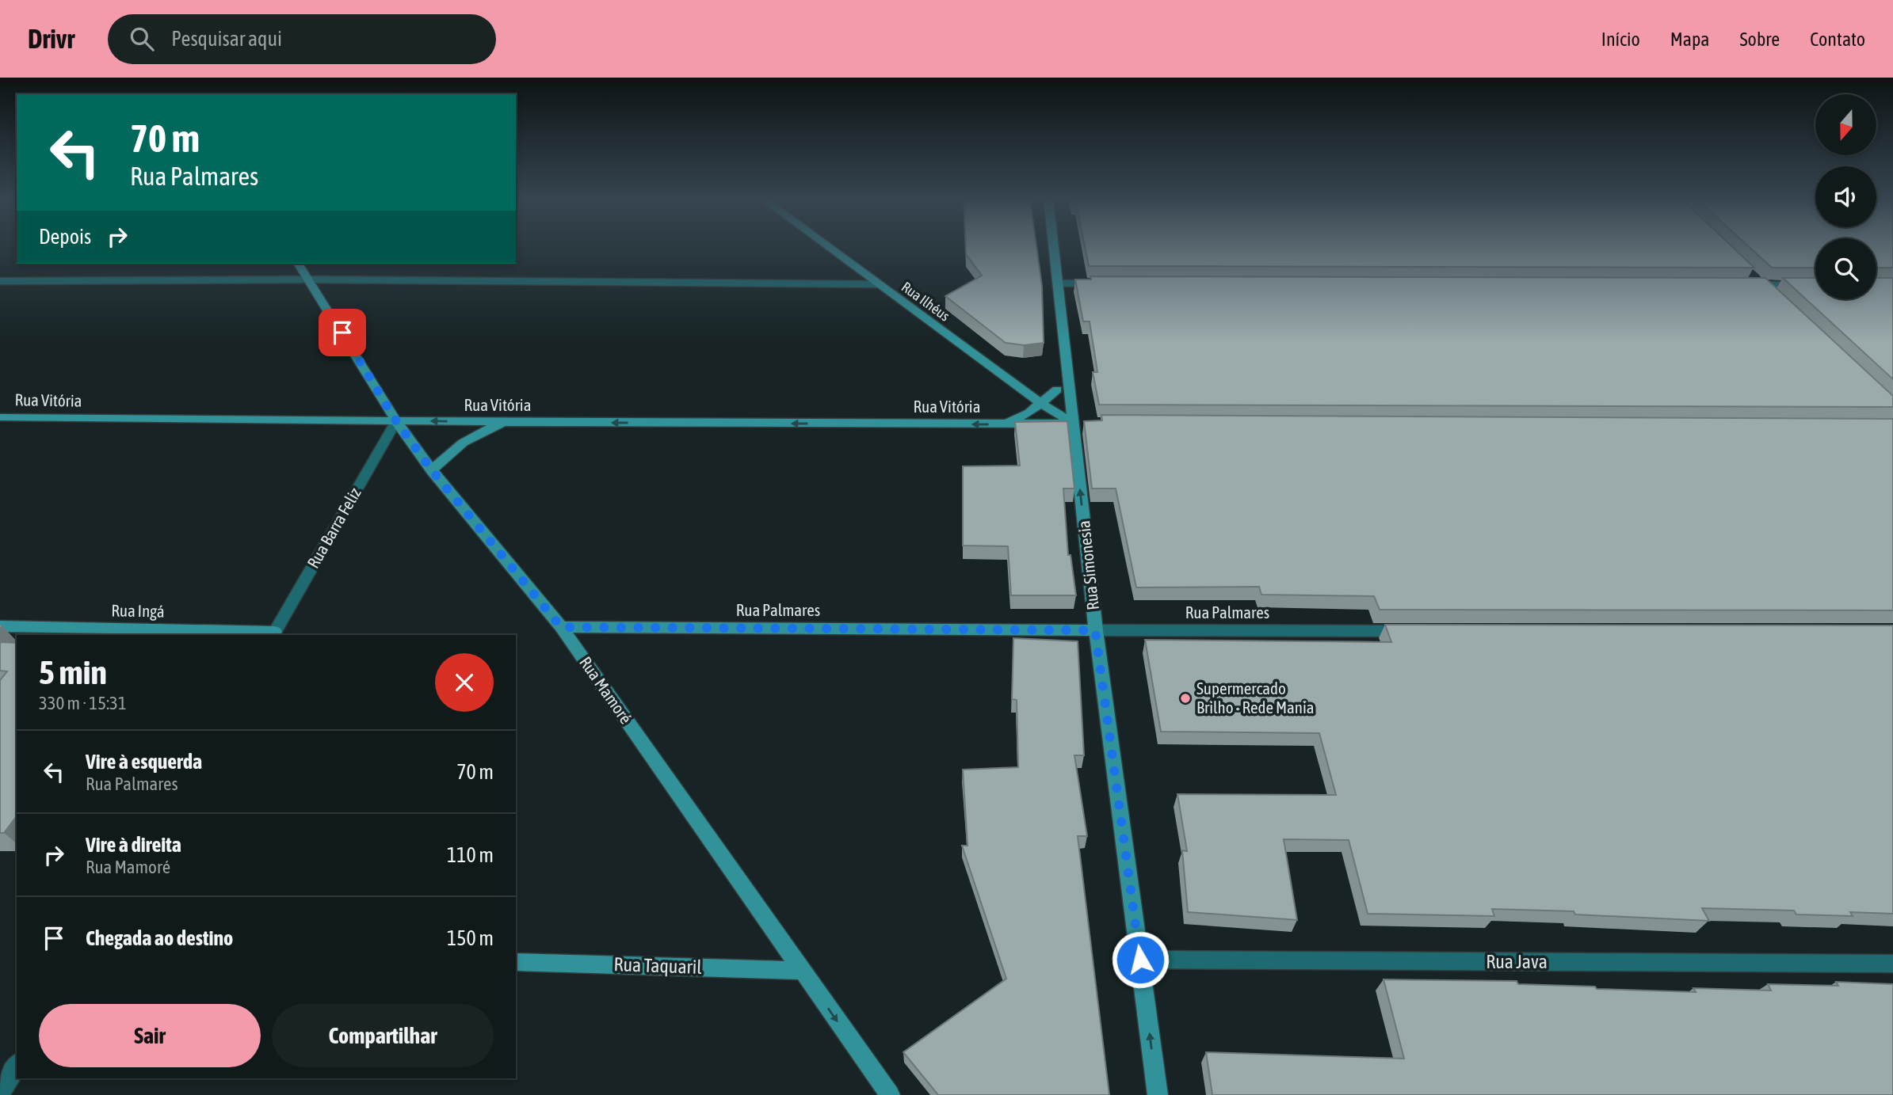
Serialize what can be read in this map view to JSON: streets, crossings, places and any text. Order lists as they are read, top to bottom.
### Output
{
  "streets": {
    "street": [
      "Rua Ilhéus",
      "Rua Vitória",
      "Rua Barra Feliz",
      "Rua Simonesia",
      "Rua Palmares",
      "Rua Ingá",
      "Rua Mamoré",
      "Rua Java",
      "Rua Taquaril"
    ]
  },
  "crossings": [
    ["Rua Ilhéus", "Rua Vitória"],
    ["Rua Ilhéus", "Rua Simonesia"],
    ["Rua Vitória", "Rua Barra Feliz"],
    ["Rua Vitória", "Rua Simonesia"],
    ["Rua Vitória", "Rua Mamoré"],
    ["Rua Barra Feliz", "Rua Ingá"],
    ["Rua Barra Feliz", "Rua Mamoré"],
    ["Rua Simonesia", "Rua Palmares"],
    ["Rua Simonesia", "Rua Java"],
    ["Rua Palmares", "Rua Mamoré"],
    ["Rua Mamoré", "Rua Taquaril"]
  ],
  "one_way": ["Rua Vitória", "Rua Simonesia"],
  "places": ["Supermercado Brilho - Rede Mania"],
  "north": "bottom",
  "page": {
    "header": "Drivr",
    "search": "Pesquisar aqui",
    "nav": [
      "Início",
      "Mapa",
      "Sobre",
      "Contato"
    ],
    "turn": ["70 m", "Rua Palmares"],
    "then": "Depois",
    "heading": ["5 min", "330 m · 15:31"],
    "list": [
      {
        "name": "Vire à esquerda",
        "note": "Rua Palmares",
        "value": "70 m"
      },
      {
        "name": "Vire à direita",
        "note": "Rua Mamoré",
        "value": "110 m"
      },
      {
        "name": "Chegada ao destino",
        "value": "150 m"
      }
    ],
    "buttons": ["Sair", "Compartilhar"]
  }
}
